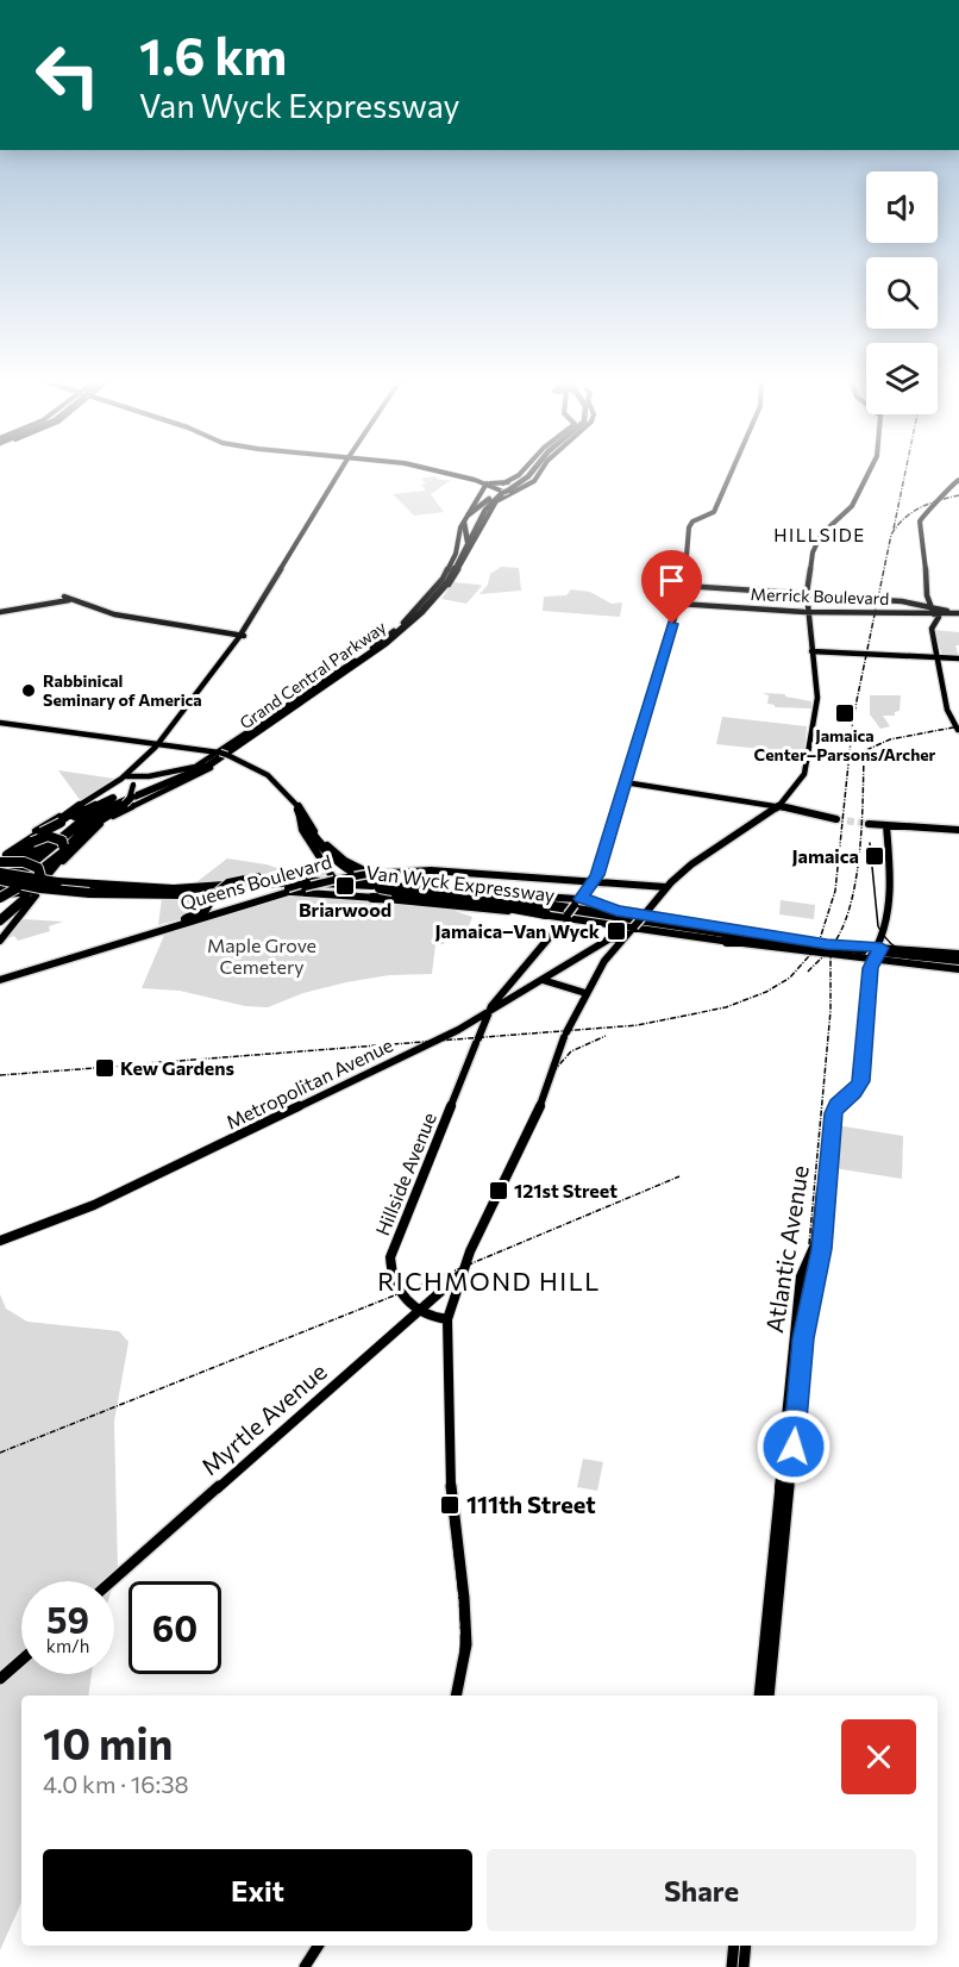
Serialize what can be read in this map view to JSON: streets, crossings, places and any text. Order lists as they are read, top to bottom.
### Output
{
  "streets": {
    "highway": ["Grand Central Parkway", "Van Wyck Expressway"],
    "main road": [
      "Merrick Boulevard",
      "Queens Boulevard",
      "Metropolitan Avenue",
      "Hillside Avenue",
      "Atlantic Avenue",
      "Myrtle Avenue"
    ]
  },
  "crossings": [
    ["Grand Central Parkway", "Van Wyck Expressway"],
    ["Queens Boulevard", "Van Wyck Expressway"],
    ["Van Wyck Expressway", "Atlantic Avenue"],
    ["Metropolitan Avenue", "Hillside Avenue"],
    ["Hillside Avenue", "Myrtle Avenue"]
  ],
  "districts": ["HILLSIDE", "RICHMOND HILL"],
  "parks": ["Maple Grove Cemetery"],
  "places": {
    "other": ["Rabbinical Seminary of America"],
    "transit": [
      "Jamaica Center–Parsons/Archer",
      "Jamaica",
      "Briarwood",
      "Jamaica–Van Wyck",
      "Kew Gardens",
      "121st Street",
      "111th Street"
    ]
  },
  "page": {
    "turn": ["1.6 km", "Van Wyck Expressway"],
    "speed": "59 km/h",
    "limit": "60",
    "heading": ["10 min", "4.0 km · 16:38"],
    "buttons": ["Exit", "Share"]
  }
}
